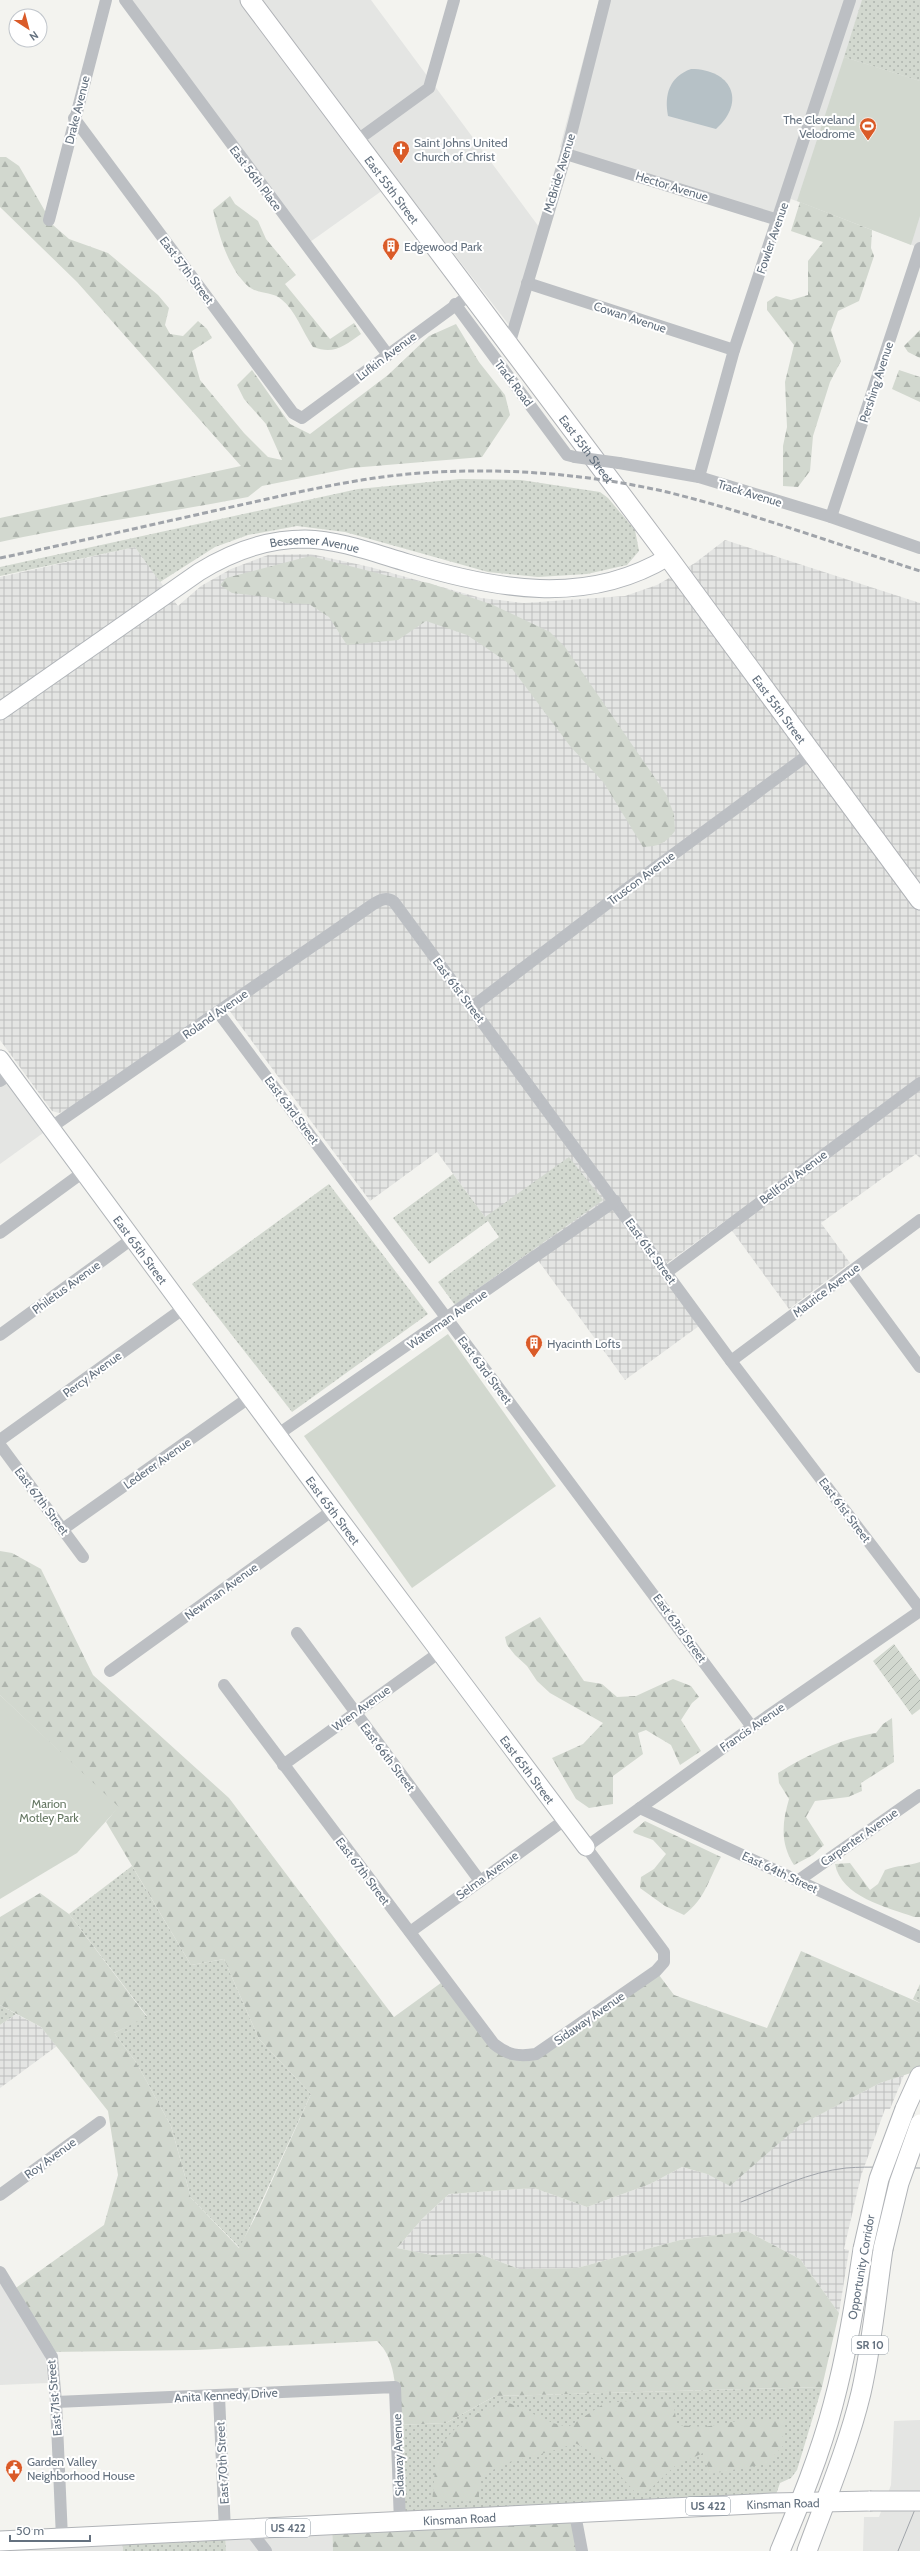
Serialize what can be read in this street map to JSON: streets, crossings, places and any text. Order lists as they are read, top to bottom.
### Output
{
  "streets": {
    "main road": [
      "East 55th Street",
      "Opportunity Corridor",
      "SR 10",
      "Kinsman Road",
      "US 422"
    ],
    "street": [
      "Drake Avenue",
      "McBride Avenue",
      "East 56th Place",
      "Hector Avenue",
      "Fowler Avenue",
      "East 57th Street",
      "Cowan Avenue",
      "Lufkin Avenue",
      "Pershing Avenue",
      "Track Road",
      "Track Avenue",
      "Bessemer Avenue",
      "Truscon Avenue",
      "East 61st Street",
      "Roland Avenue",
      "East 63rd Street",
      "Bellford Avenue",
      "East 65th Street",
      "Philetus Avenue",
      "Maurice Avenue",
      "Waterman Avenue",
      "Percy Avenue",
      "Lederer Avenue",
      "East 67th Street",
      "Newman Avenue",
      "Wren Avenue",
      "Francis Avenue",
      "East 66th Street",
      "Carpenter Avenue",
      "East 64th Street",
      "Selma Avenue",
      "Sidaway Avenue",
      "Roy Avenue",
      "Anita Kennedy Drive",
      "East 71st Street",
      "East 70th Street"
    ]
  },
  "crossings": [
    ["Drake Avenue", "East 57th Street"],
    ["McBride Avenue", "Hector Avenue"],
    ["McBride Avenue", "East 55th Street"],
    ["McBride Avenue", "Cowan Avenue"],
    ["East 56th Place", "Lufkin Avenue"],
    ["Hector Avenue", "Fowler Avenue"],
    ["East 55th Street", "Lufkin Avenue"],
    ["East 55th Street", "Bessemer Avenue"],
    ["East 55th Street", "Truscon Avenue"],
    ["Fowler Avenue", "Cowan Avenue"],
    ["Fowler Avenue", "Track Avenue"],
    ["East 57th Street", "Lufkin Avenue"],
    ["Lufkin Avenue", "Track Road"],
    ["Pershing Avenue", "Track Avenue"],
    ["Track Road", "Track Avenue"],
    ["Truscon Avenue", "East 61st Street"],
    ["East 61st Street", "Roland Avenue"],
    ["East 61st Street", "Bellford Avenue"],
    ["East 61st Street", "Maurice Avenue"],
    ["East 61st Street", "Waterman Avenue"],
    ["East 61st Street", "Francis Avenue"],
    ["Roland Avenue", "East 63rd Street"],
    ["Roland Avenue", "East 65th Street"],
    ["East 63rd Street", "Waterman Avenue"],
    ["East 63rd Street", "Francis Avenue"],
    ["East 65th Street", "Philetus Avenue"],
    ["East 65th Street", "Waterman Avenue"],
    ["East 65th Street", "Percy Avenue"],
    ["East 65th Street", "Lederer Avenue"],
    ["East 65th Street", "Newman Avenue"],
    ["East 65th Street", "Wren Avenue"],
    ["East 65th Street", "Francis Avenue"],
    ["East 65th Street", "Selma Avenue"],
    ["East 65th Street", "Sidaway Avenue"],
    ["Lederer Avenue", "East 67th Street"],
    ["East 67th Street", "Wren Avenue"],
    ["East 67th Street", "Selma Avenue"],
    ["East 67th Street", "Sidaway Avenue"],
    ["Wren Avenue", "East 66th Street"],
    ["Francis Avenue", "East 64th Street"],
    ["East 66th Street", "Selma Avenue"],
    ["Carpenter Avenue", "East 64th Street"],
    ["Sidaway Avenue", "Anita Kennedy Drive"],
    ["Sidaway Avenue", "Kinsman Road"],
    ["Opportunity Corridor", "Kinsman Road"],
    ["Anita Kennedy Drive", "East 71st Street"],
    ["Anita Kennedy Drive", "East 70th Street"],
    ["East 71st Street", "Kinsman Road"],
    ["East 70th Street", "Kinsman Road"]
  ],
  "parks": ["Marion Motley Park"],
  "places": {
    "sports": ["The Cleveland Velodrome"],
    "church": ["Saint Johns United Church of Christ"],
    "building": ["Edgewood Park", "Hyacinth Lofts"],
    "public building": ["Garden Valley Neighborhood House"]
  },
  "scale_bar": "50 m",
  "north": "bottom right"
}
